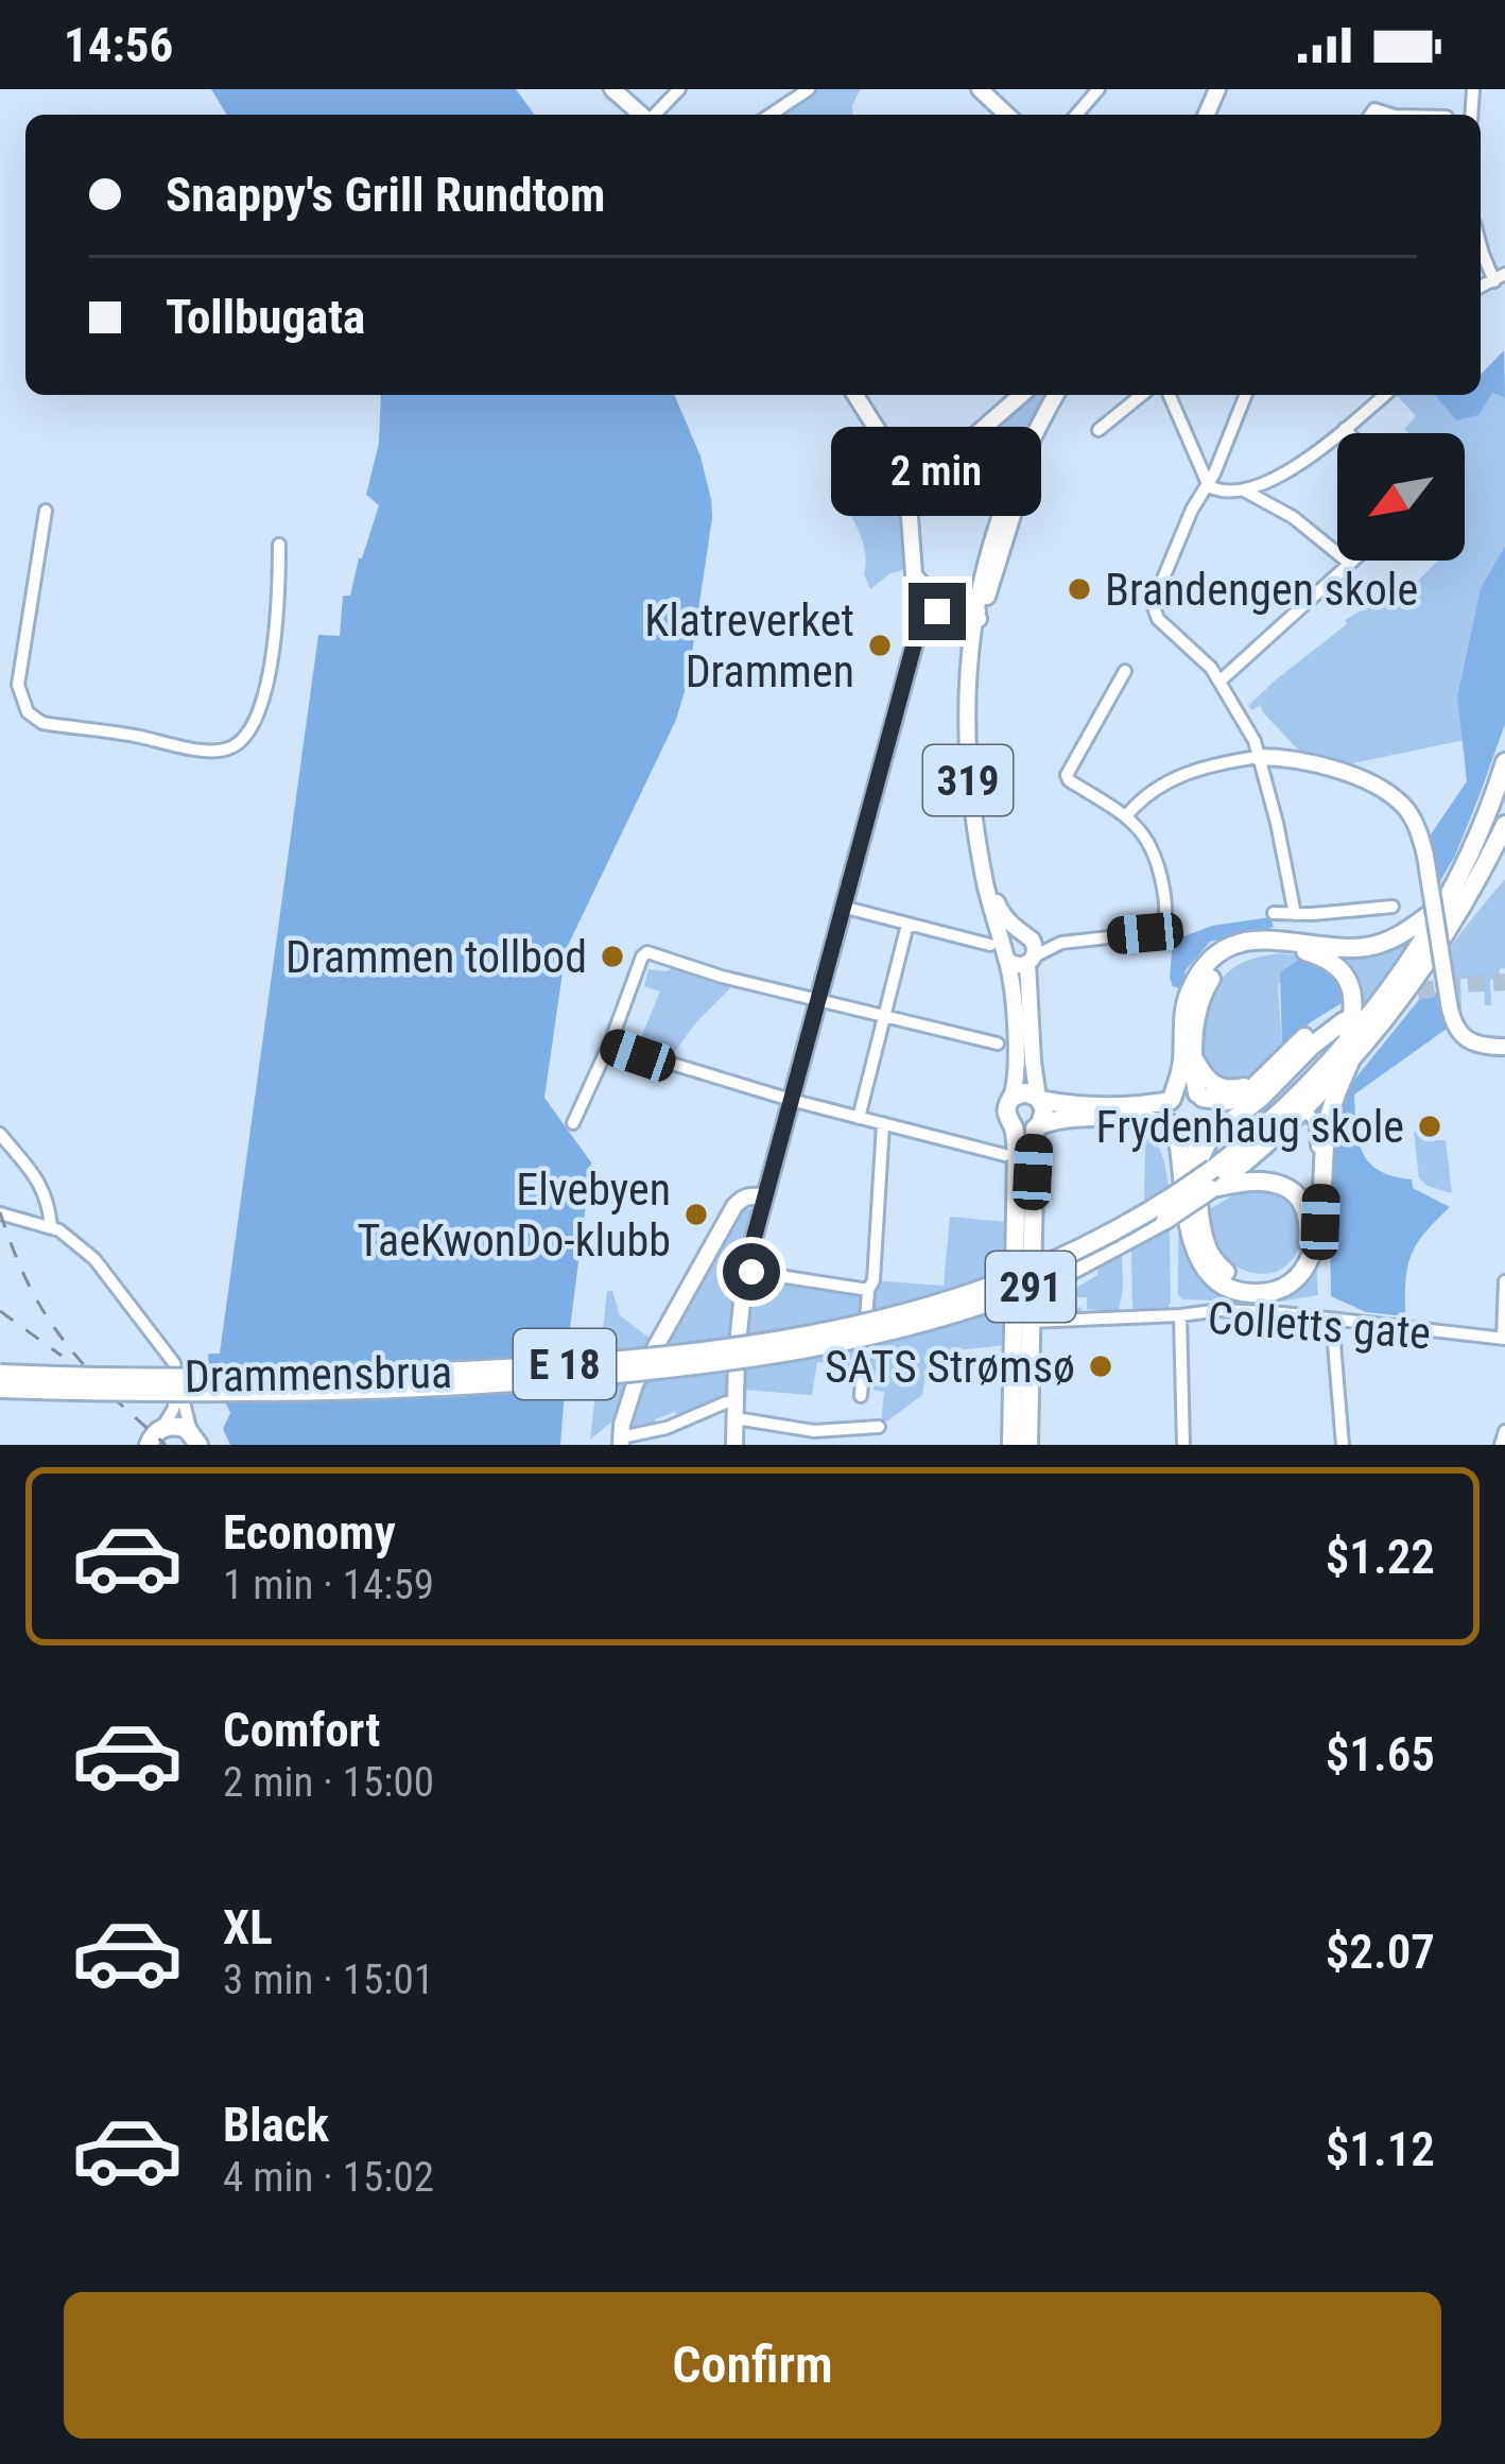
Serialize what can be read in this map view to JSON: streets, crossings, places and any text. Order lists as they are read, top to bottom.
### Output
{
  "streets": {
    "highway": ["291", "E 18", "Drammensbrua"],
    "main road": ["319"],
    "street": ["Colletts gate"]
  },
  "crossings": [
    ["319", "291"],
    ["291", "Colletts gate"],
    ["E 18", "Drammensbrua"]
  ],
  "places": [
    "Brandengen skole",
    "Klatreverket Drammen",
    "Drammen tollbod",
    "Frydenhaug skole",
    "Elvebyen TaeKwonDo-klubb",
    "SATS Strømsø"
  ],
  "north": "bottom left",
  "page": {
    "status": "14:56",
    "banner": ["Snappy's Grill Rundtom", "Tollbugata"],
    "bubble": "2 min",
    "list": [
      {
        "name": "Economy",
        "note": "1 min · 14:59",
        "value": "$1.22"
      },
      {
        "name": "Comfort",
        "note": "2 min · 15:00",
        "value": "$1.65"
      },
      {
        "name": "XL",
        "note": "3 min · 15:01",
        "value": "$2.07"
      },
      {
        "name": "Black",
        "note": "4 min · 15:02",
        "value": "$1.12"
      }
    ],
    "buttons": "Confirm"
  }
}
